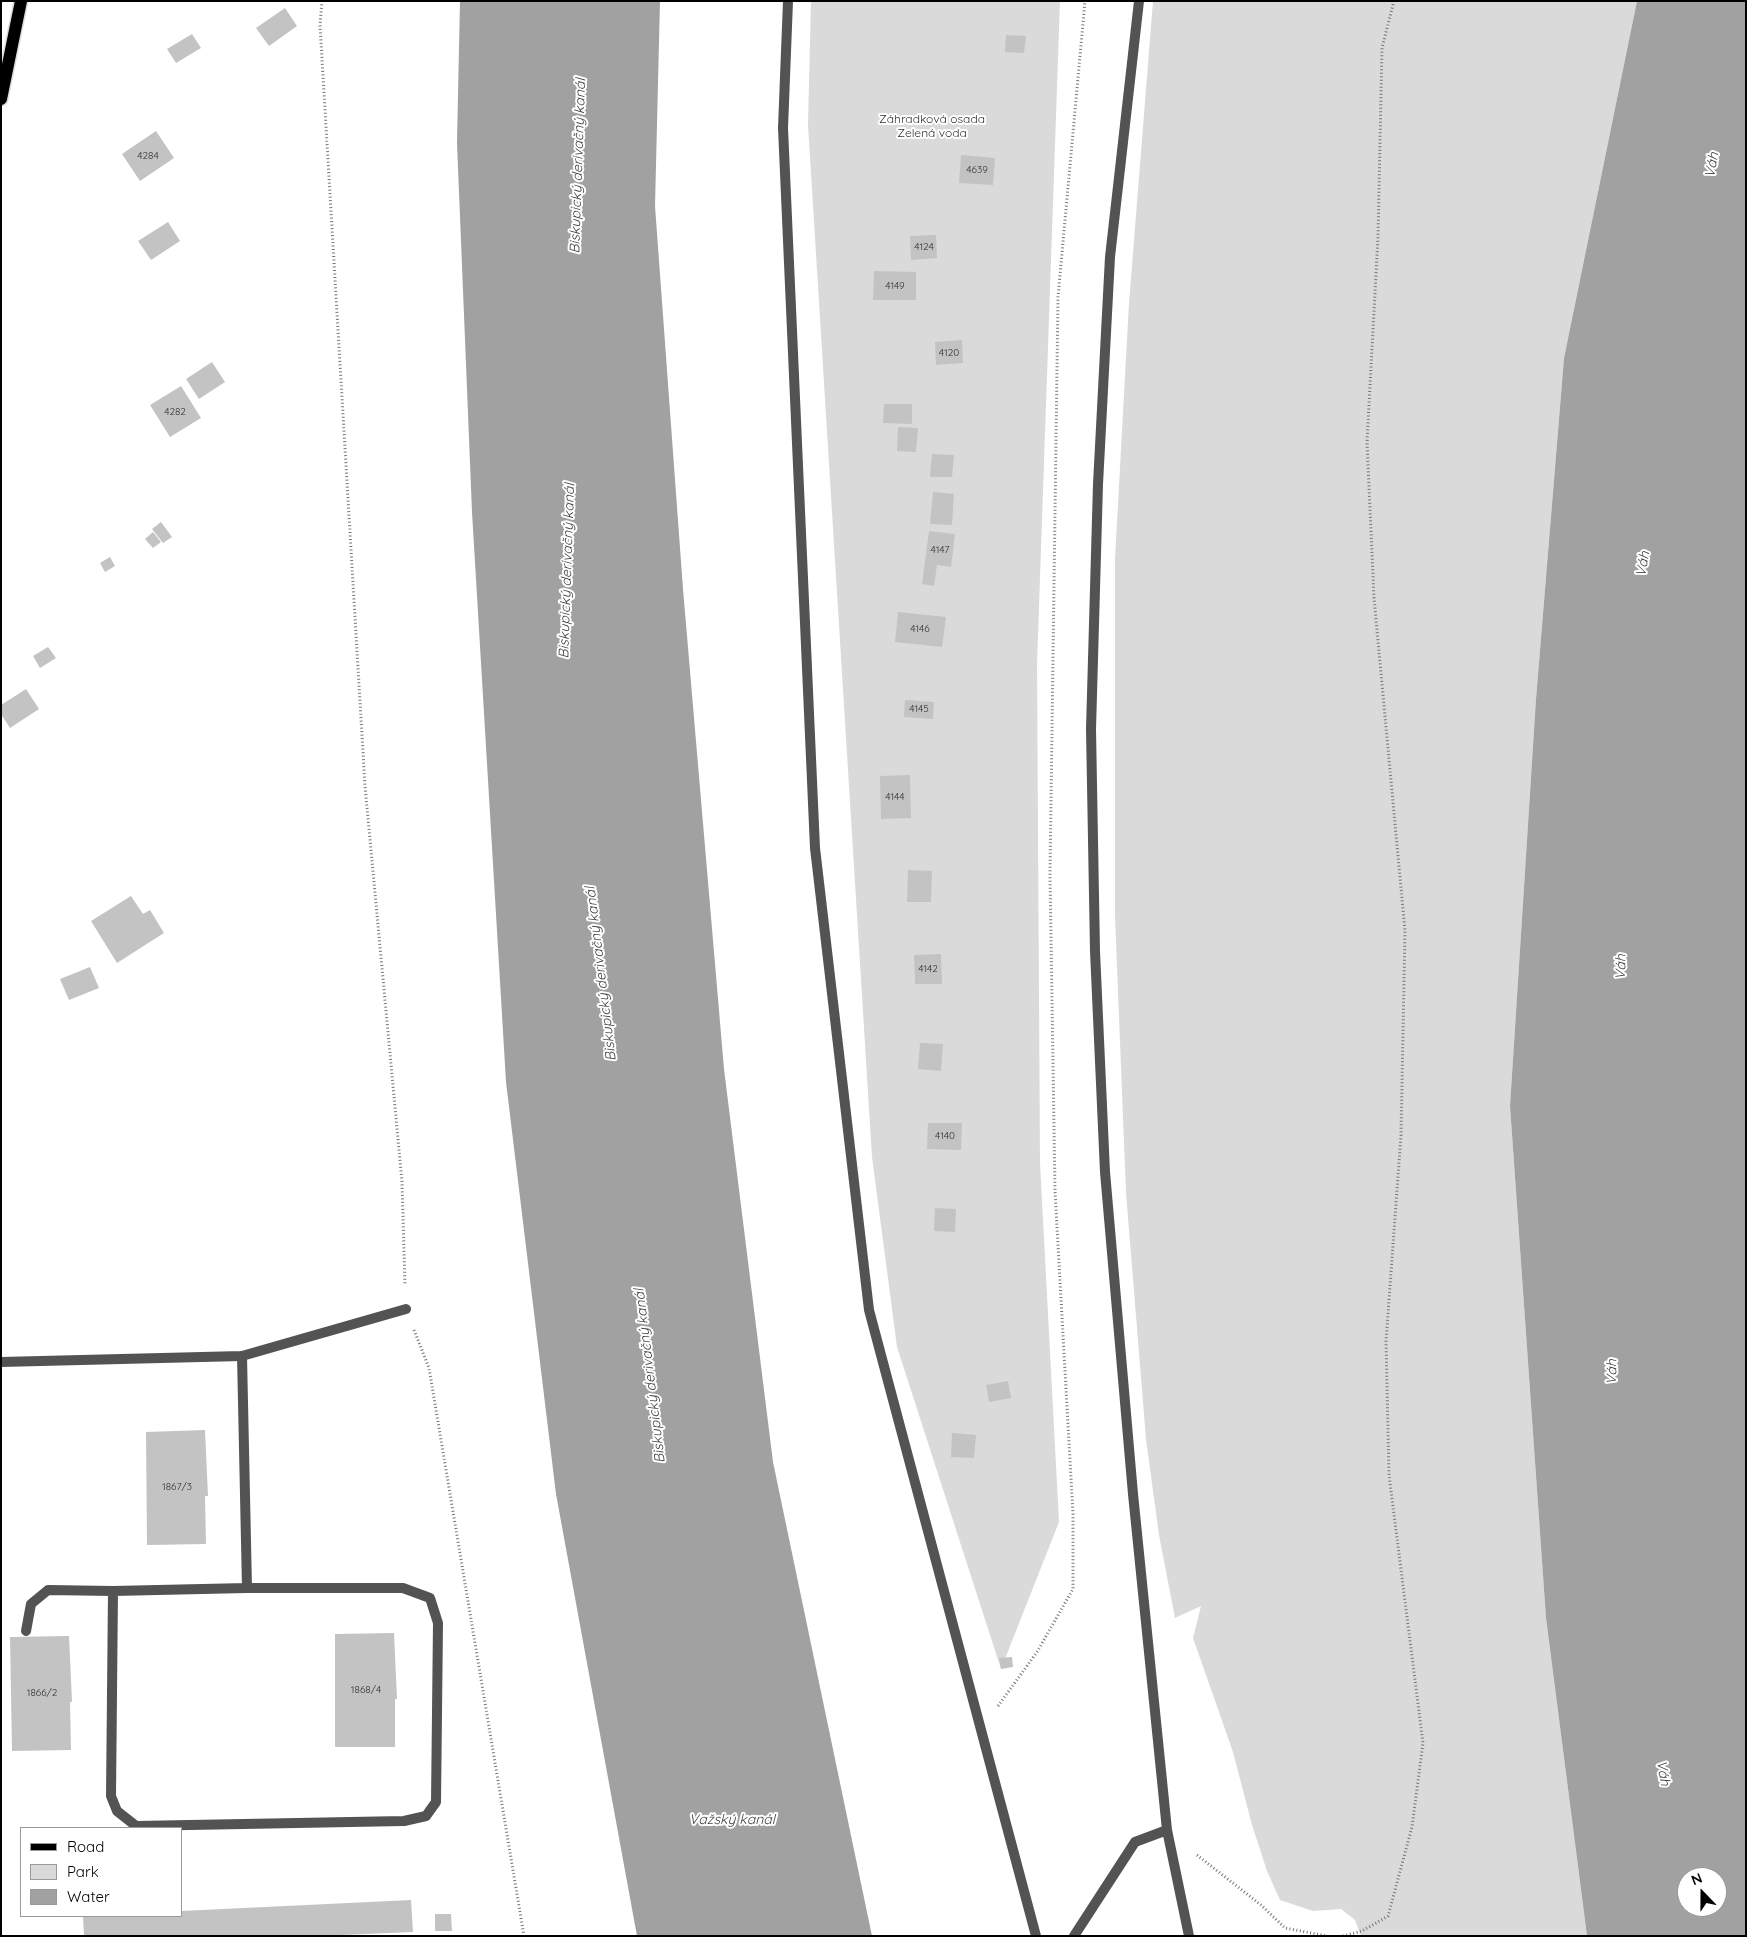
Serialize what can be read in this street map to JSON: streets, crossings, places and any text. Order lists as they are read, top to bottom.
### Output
{
  "water": ["Váh", "Biskupický derivačný kanál", "Važský kanál"],
  "parks": ["Záhradková osada Zelená voda"],
  "house_numbers": [
    "4284",
    "4639",
    "4124",
    "4149",
    "4120",
    "4282",
    "4147",
    "4146",
    "4145",
    "4144",
    "4142",
    "4140",
    "1867/3",
    "1868/4",
    "1866/2"
  ],
  "legend": ["Road", "Park", "Water"],
  "north": "top"
}
